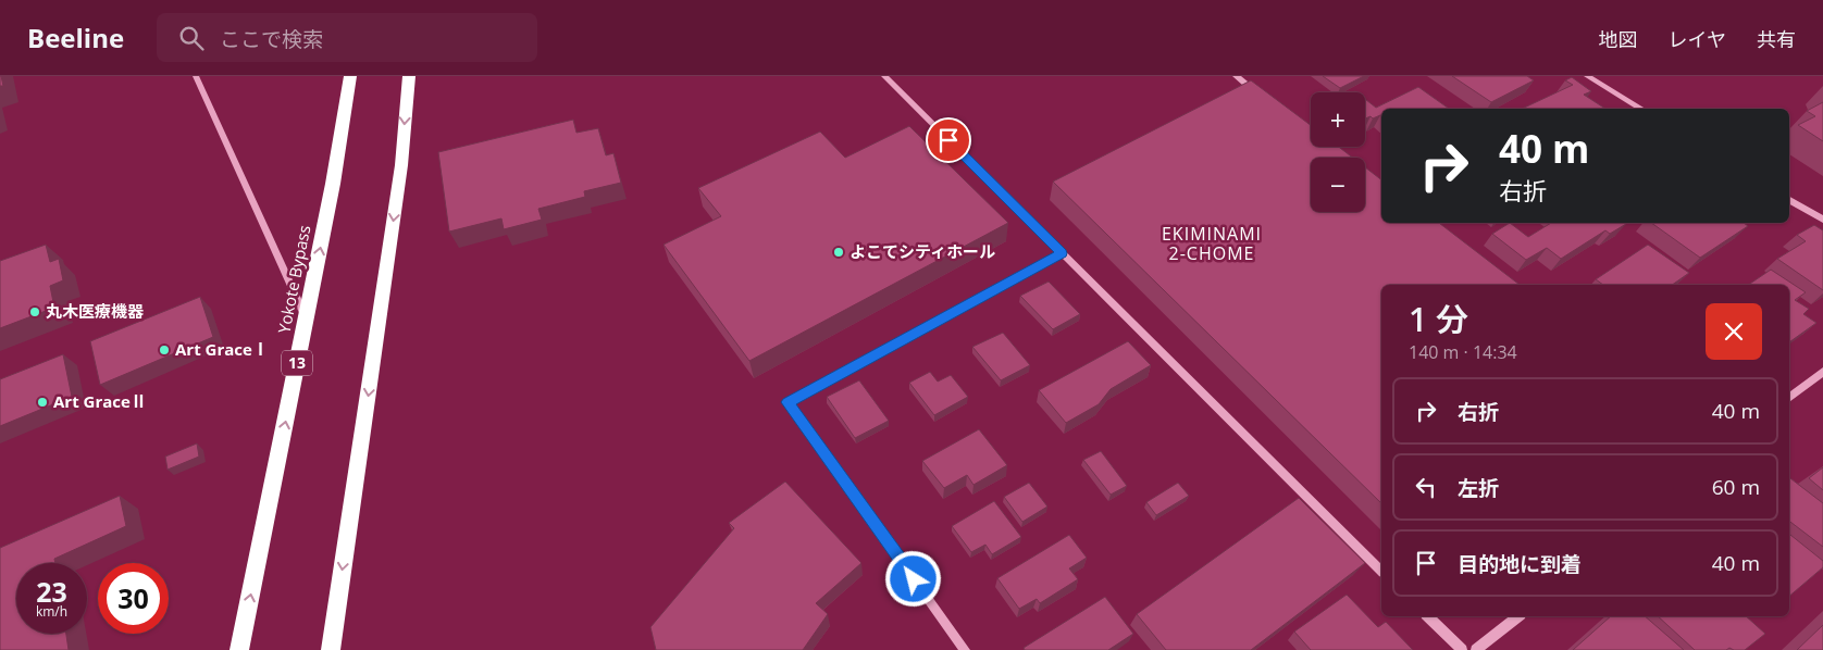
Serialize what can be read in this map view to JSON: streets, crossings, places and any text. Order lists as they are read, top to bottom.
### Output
{
  "streets": {
    "highway": ["Yokote Bypass", "13"]
  },
  "districts": ["EKIMINAMI 2-CHOME"],
  "places": [
    "よこてシティホール",
    "丸木医療機器",
    "Art GraceⅠ",
    "Art GraceⅡ"
  ],
  "page": {
    "header": "Beeline",
    "search": "ここで検索",
    "nav": ["地図", "レイヤ", "共有"],
    "map_buttons": ["+", "−"],
    "turn": ["40 m", "右折"],
    "heading": ["1 分", "140 m · 14:34"],
    "list": [
      {
        "name": "右折",
        "value": "40 m"
      },
      {
        "name": "左折",
        "value": "60 m"
      },
      {
        "name": "目的地に到着",
        "value": "40 m"
      }
    ],
    "speed": "23 km/h",
    "limit": "30"
  }
}
